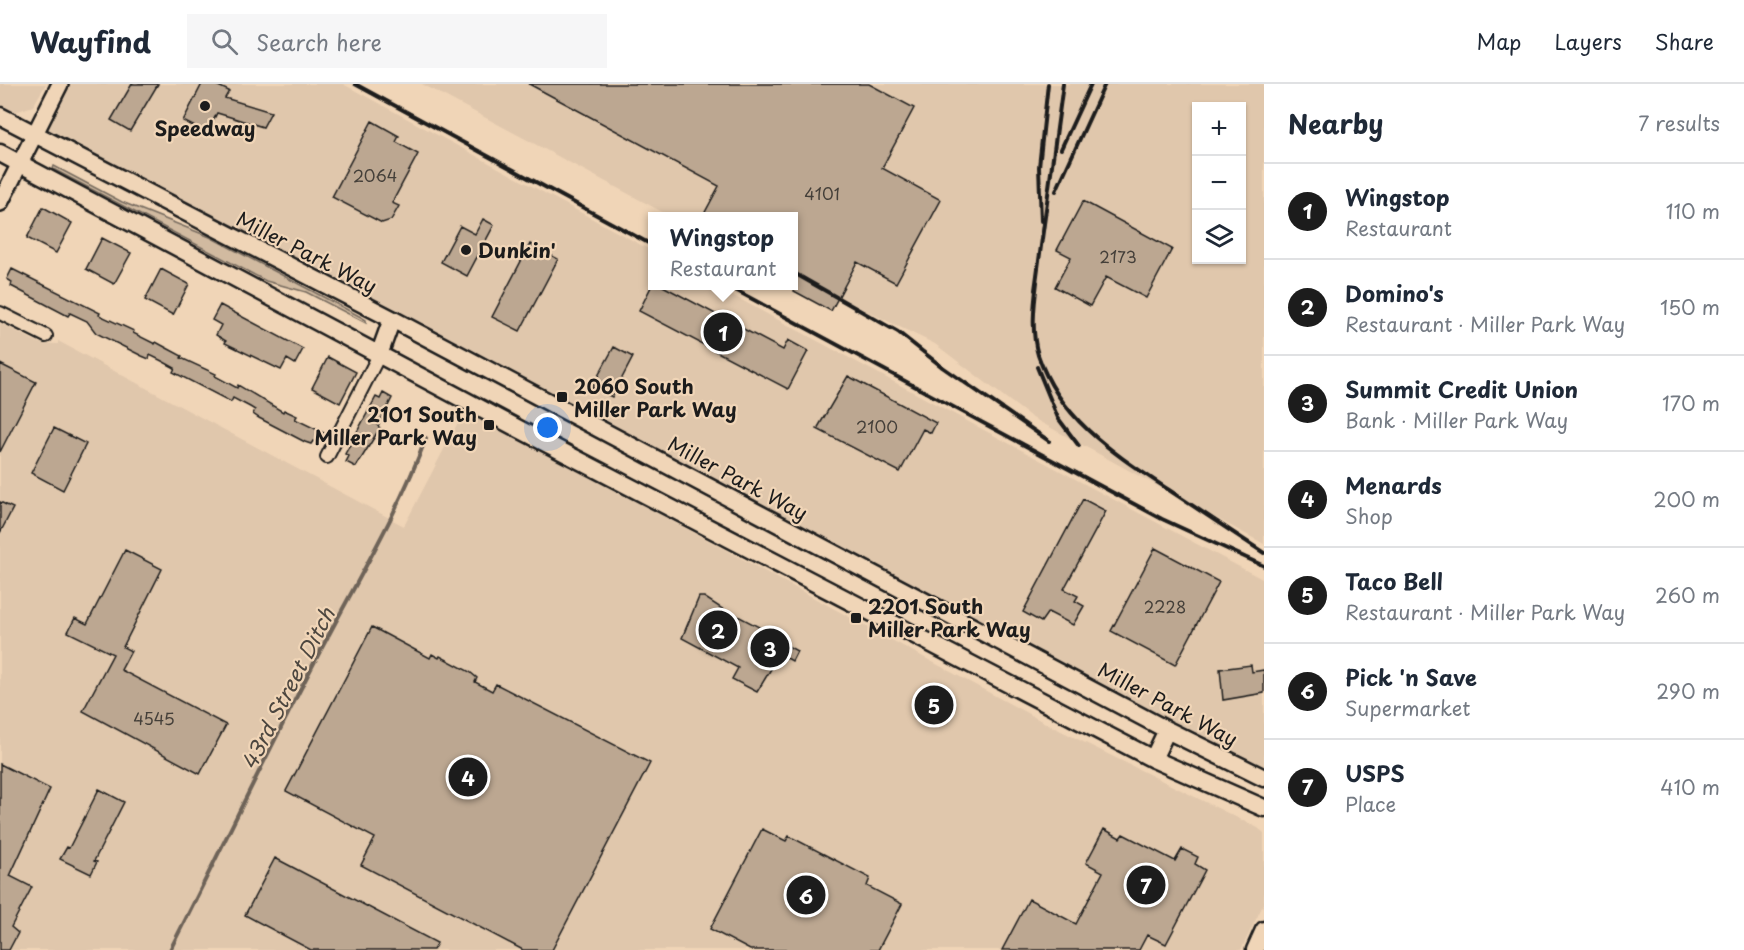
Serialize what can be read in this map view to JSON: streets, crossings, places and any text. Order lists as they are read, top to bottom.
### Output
{
  "streets": {
    "main road": ["Miller Park Way"]
  },
  "water": ["43rd Street Ditch"],
  "places": {
    "other": ["Speedway", "Dunkin'"],
    "transit": ["2060 South Miller Park Way", "2101 South Miller Park Way", "2201 South Miller Park Way"]
  },
  "house_numbers": [
    "2064",
    "4101",
    "2173",
    "2100",
    "2228",
    "4545"
  ],
  "page": {
    "header": "Wayfind",
    "search": "Search here",
    "nav": ["Map", "Layers", "Share"],
    "heading": ["Nearby", "7 results"],
    "map_buttons": ["+", "−"],
    "list": [
      {
        "mark": "1",
        "name": "Wingstop",
        "note": "Restaurant",
        "value": "110 m"
      },
      {
        "mark": "2",
        "name": "Domino's",
        "note": "Restaurant · Miller Park Way",
        "value": "150 m"
      },
      {
        "mark": "3",
        "name": "Summit Credit Union",
        "note": "Bank · Miller Park Way",
        "value": "170 m"
      },
      {
        "mark": "4",
        "name": "Menards",
        "note": "Shop",
        "value": "200 m"
      },
      {
        "mark": "5",
        "name": "Taco Bell",
        "note": "Restaurant · Miller Park Way",
        "value": "260 m"
      },
      {
        "mark": "6",
        "name": "Pick 'n Save",
        "note": "Supermarket",
        "value": "290 m"
      },
      {
        "mark": "7",
        "name": "USPS",
        "note": "Place",
        "value": "410 m"
      }
    ],
    "popup": ["Wingstop", "Restaurant"],
    "pins": [
      "1",
      "2",
      "3",
      "5",
      "4",
      "7",
      "6"
    ]
  }
}
